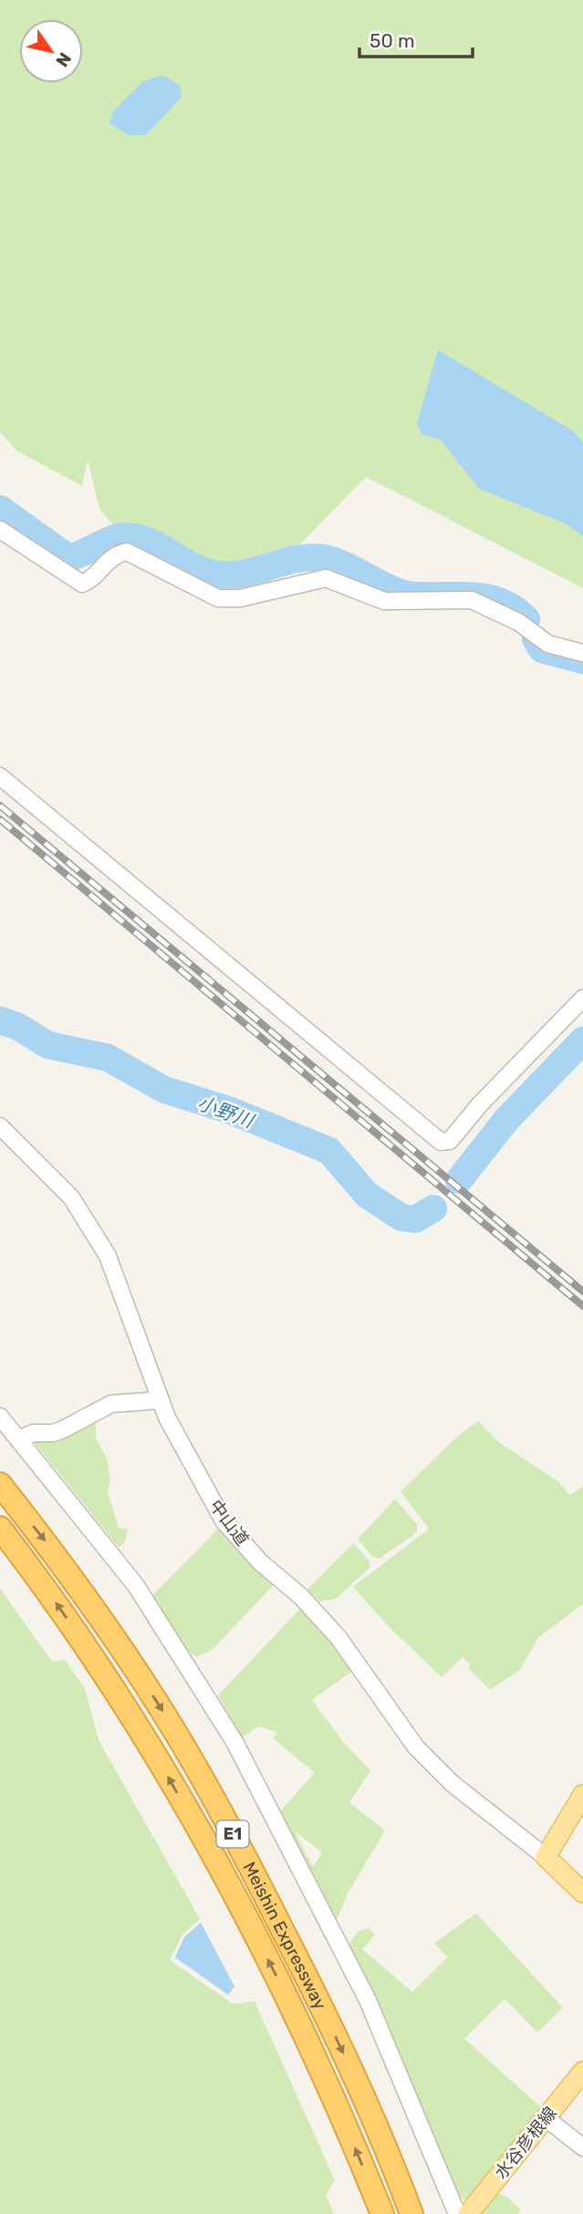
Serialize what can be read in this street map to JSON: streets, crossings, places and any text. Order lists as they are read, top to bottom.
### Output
{
  "streets": {
    "highway": ["E1", "Meishin Expressway"],
    "main road": ["水谷彦根線"],
    "street": ["中山道"]
  },
  "water": ["小野川"],
  "scale_bar": "50 m",
  "north": "bottom right"
}
